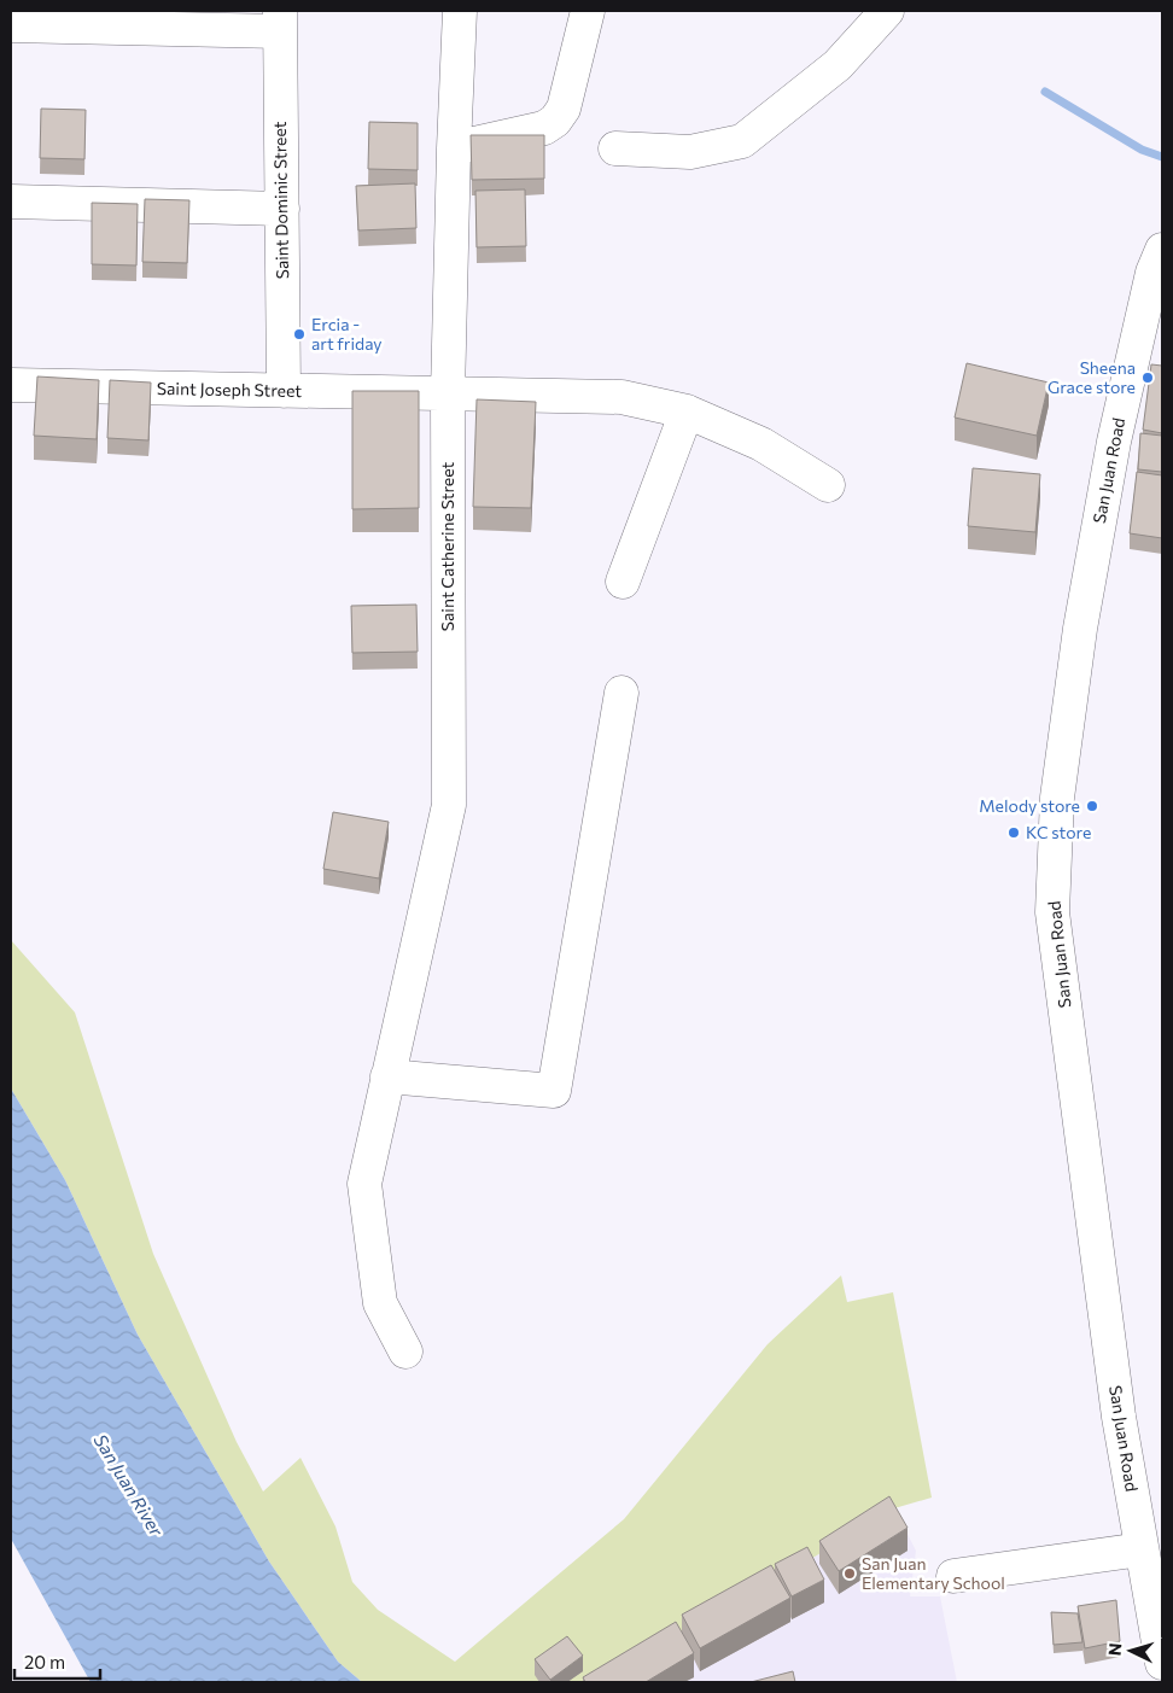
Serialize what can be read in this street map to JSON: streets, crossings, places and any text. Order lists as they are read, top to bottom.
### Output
{
  "streets": {
    "street": [
      "Saint Dominic Street",
      "Saint Joseph Street",
      "San Juan Road",
      "Saint Catherine Street"
    ]
  },
  "crossings": [
    ["Saint Dominic Street", "Saint Joseph Street"],
    ["Saint Joseph Street", "Saint Catherine Street"]
  ],
  "water": ["San Juan River"],
  "places": [
    "Ercia - art friday",
    "Sheena Grace store",
    "Melody store",
    "KC store",
    "San Juan Elementary School"
  ],
  "scale_bar": "20 m",
  "north": "left"
}
